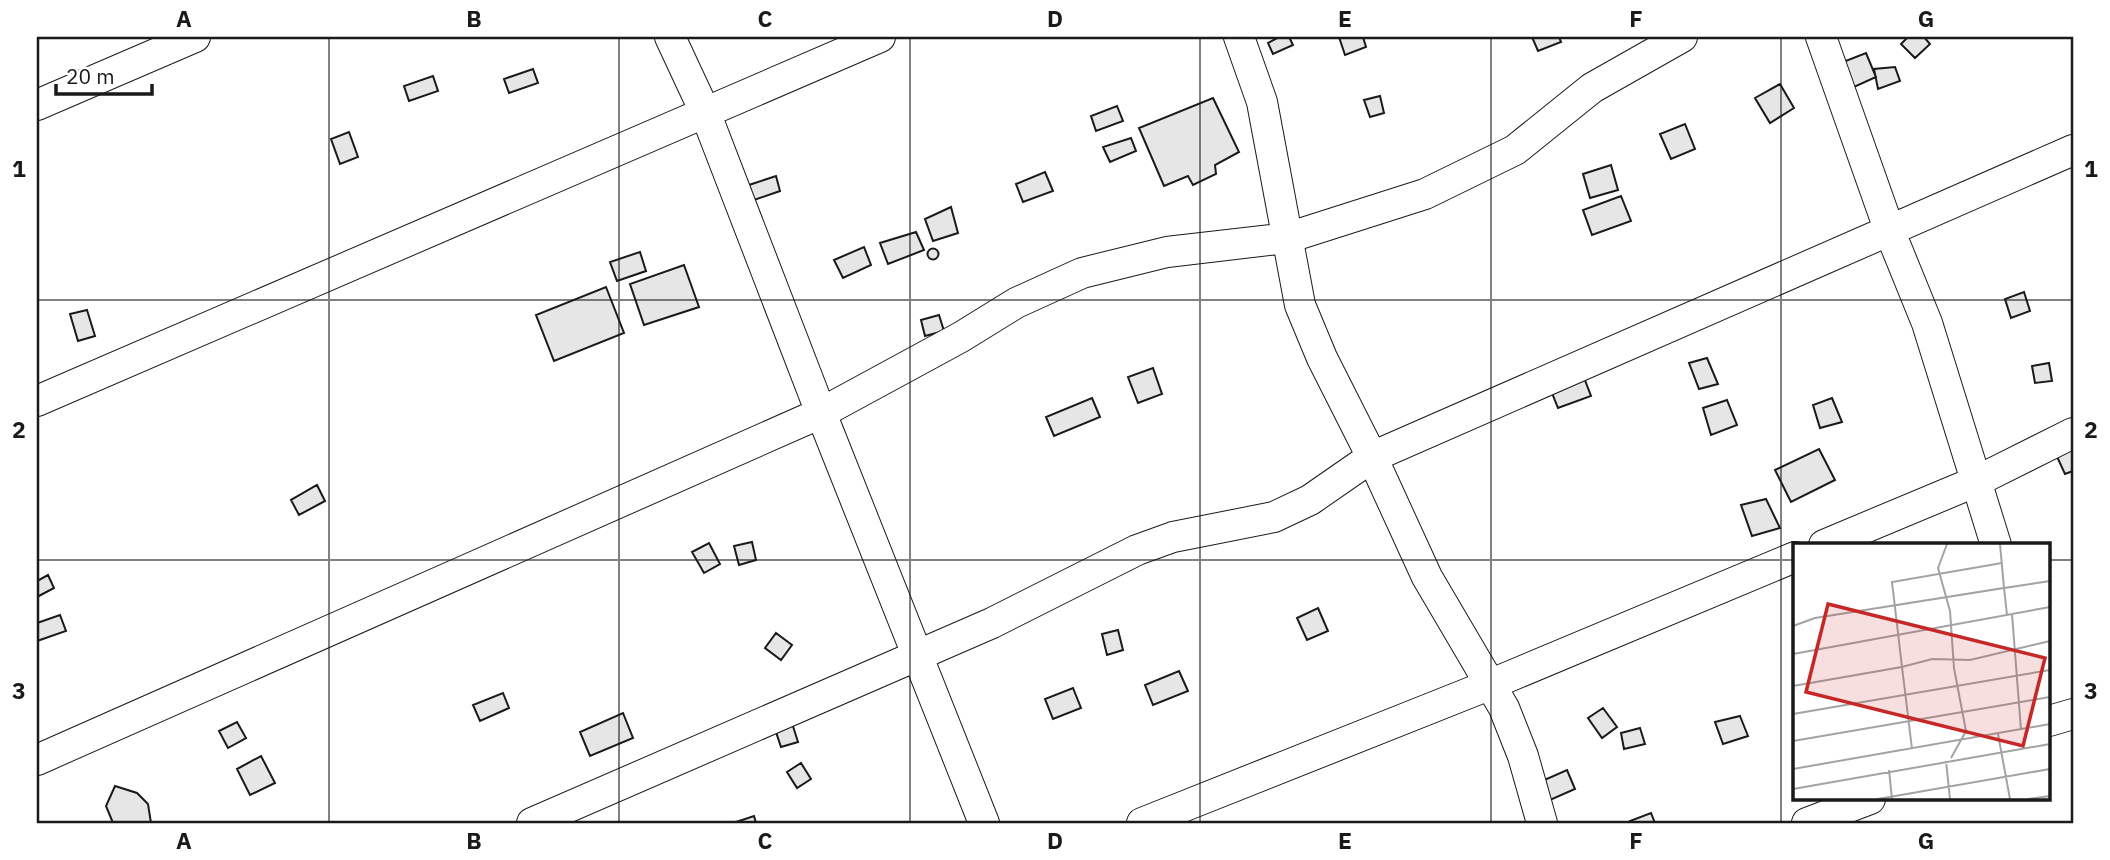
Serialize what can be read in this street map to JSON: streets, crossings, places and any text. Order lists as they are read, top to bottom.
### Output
{
  "scale_bar": "20 m",
  "grid": {
    "columns": [
      "A",
      "B",
      "C",
      "D",
      "E",
      "F",
      "G"
    ],
    "rows": ["1", "2", "3"]
  }
}
